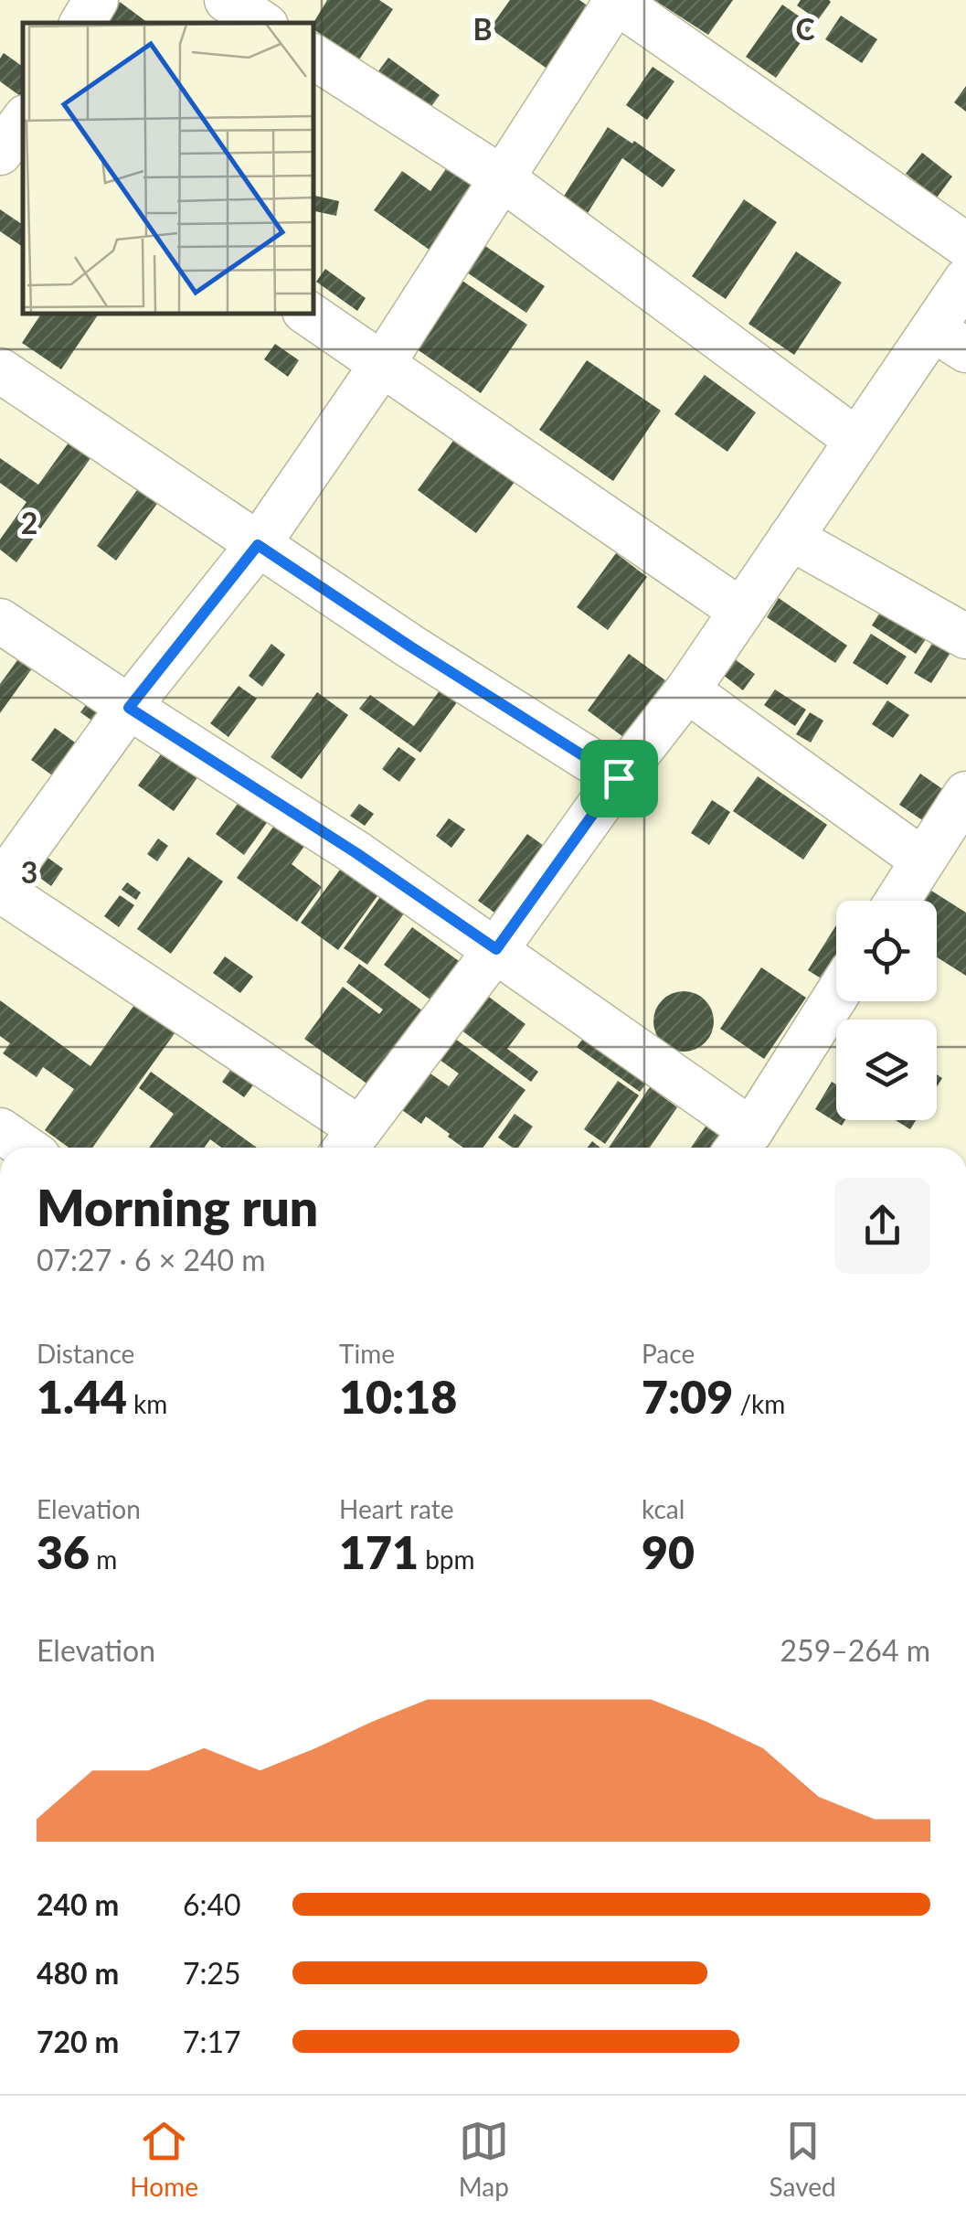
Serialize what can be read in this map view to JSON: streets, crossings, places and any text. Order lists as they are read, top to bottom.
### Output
{
  "page": {
    "heading": ["Morning run", "07:27 · 6 × 240 m"],
    "stats": [
      ["Distance", "1.44 km"],
      ["Time", "10:18"],
      ["Pace", "7:09 /km"],
      ["Elevation", "36 m"],
      ["Heart rate", "171 bpm"],
      ["kcal", "90"]
    ],
    "chart": ["Elevation", "259–264 m"],
    "list": [
      {
        "name": "240 m",
        "note": "6:40"
      },
      {
        "name": "480 m",
        "note": "7:25"
      },
      {
        "name": "720 m",
        "note": "7:17"
      }
    ],
    "tabs": ["Home", "Map", "Saved"]
  },
  "grid": {
    "columns": ["B", "C"],
    "rows": ["2", "3"]
  }
}
